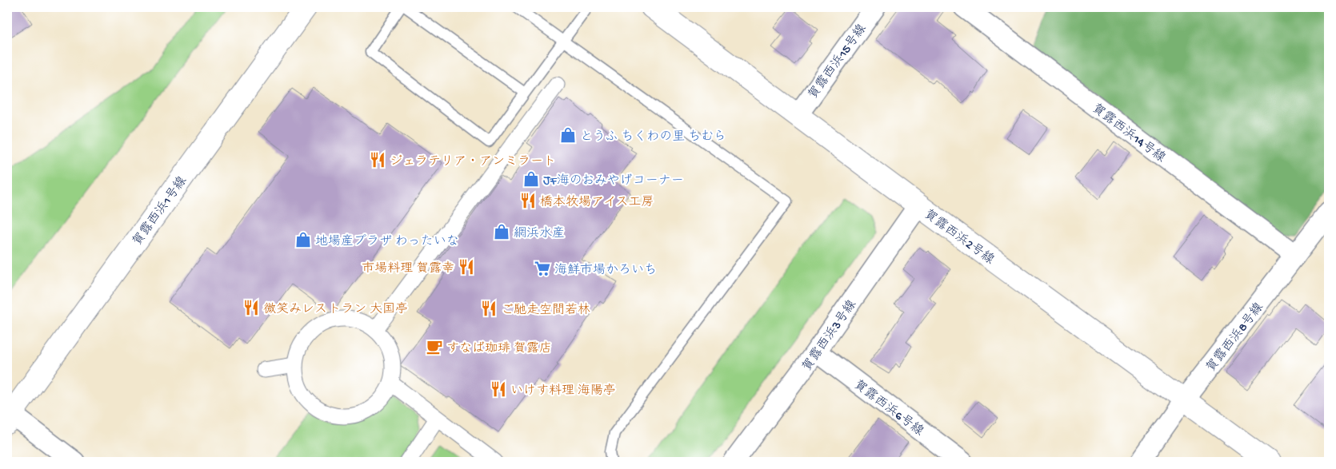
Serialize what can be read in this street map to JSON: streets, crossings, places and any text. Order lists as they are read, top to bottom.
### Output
{
  "streets": {
    "street": [
      "賀露西浜15号線",
      "賀露西浜14号線",
      "賀露西浜1号線",
      "賀露西浜2号線",
      "賀露西浜3号線",
      "賀露西浜8号線",
      "賀露西浜6号線"
    ]
  },
  "crossings": [
    ["賀露西浜15号線", "賀露西浜2号線"],
    ["賀露西浜14号線", "賀露西浜8号線"],
    ["賀露西浜2号線", "賀露西浜3号線"],
    ["賀露西浜2号線", "賀露西浜8号線"],
    ["賀露西浜3号線", "賀露西浜6号線"]
  ],
  "places": {
    "shop": [
      "とうふ ちくわの里 ちむら",
      "JF海のおみやげコーナー",
      "網浜水産",
      "地場産プラザ わったいな"
    ],
    "restaurant": [
      "ジェラテリア・アンミラート",
      "橋本牧場アイス工房",
      "市場料理 賀露幸",
      "微笑みレストラン 大国亭",
      "ご馳走空間若林",
      "いけす料理 海陽亭"
    ],
    "supermarket": ["海鮮市場かろいち"],
    "cafe": ["すなば珈琲 賀露店"]
  }
}
